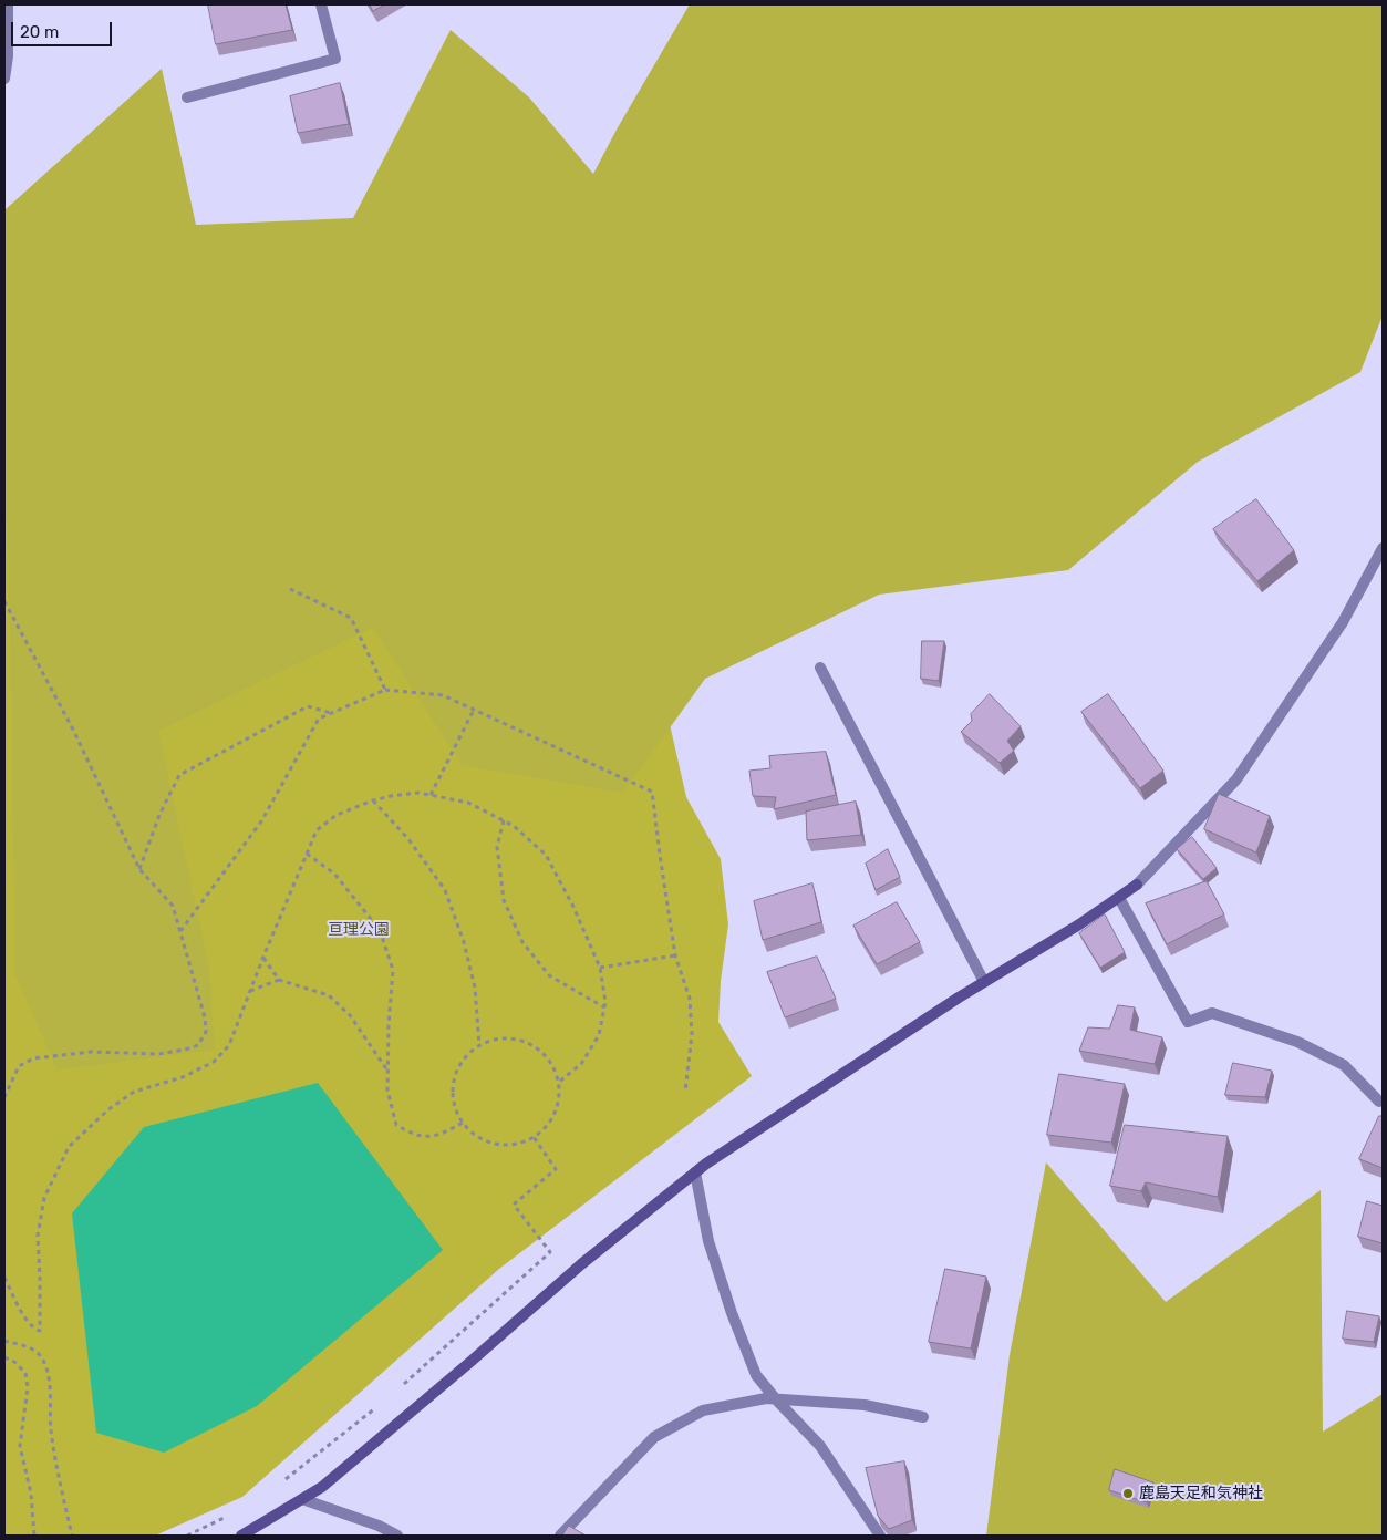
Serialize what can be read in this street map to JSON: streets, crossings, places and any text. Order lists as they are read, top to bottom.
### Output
{
  "parks": ["亘理公園"],
  "places": ["鹿島天足和気神社"],
  "scale_bar": "20 m"
}
